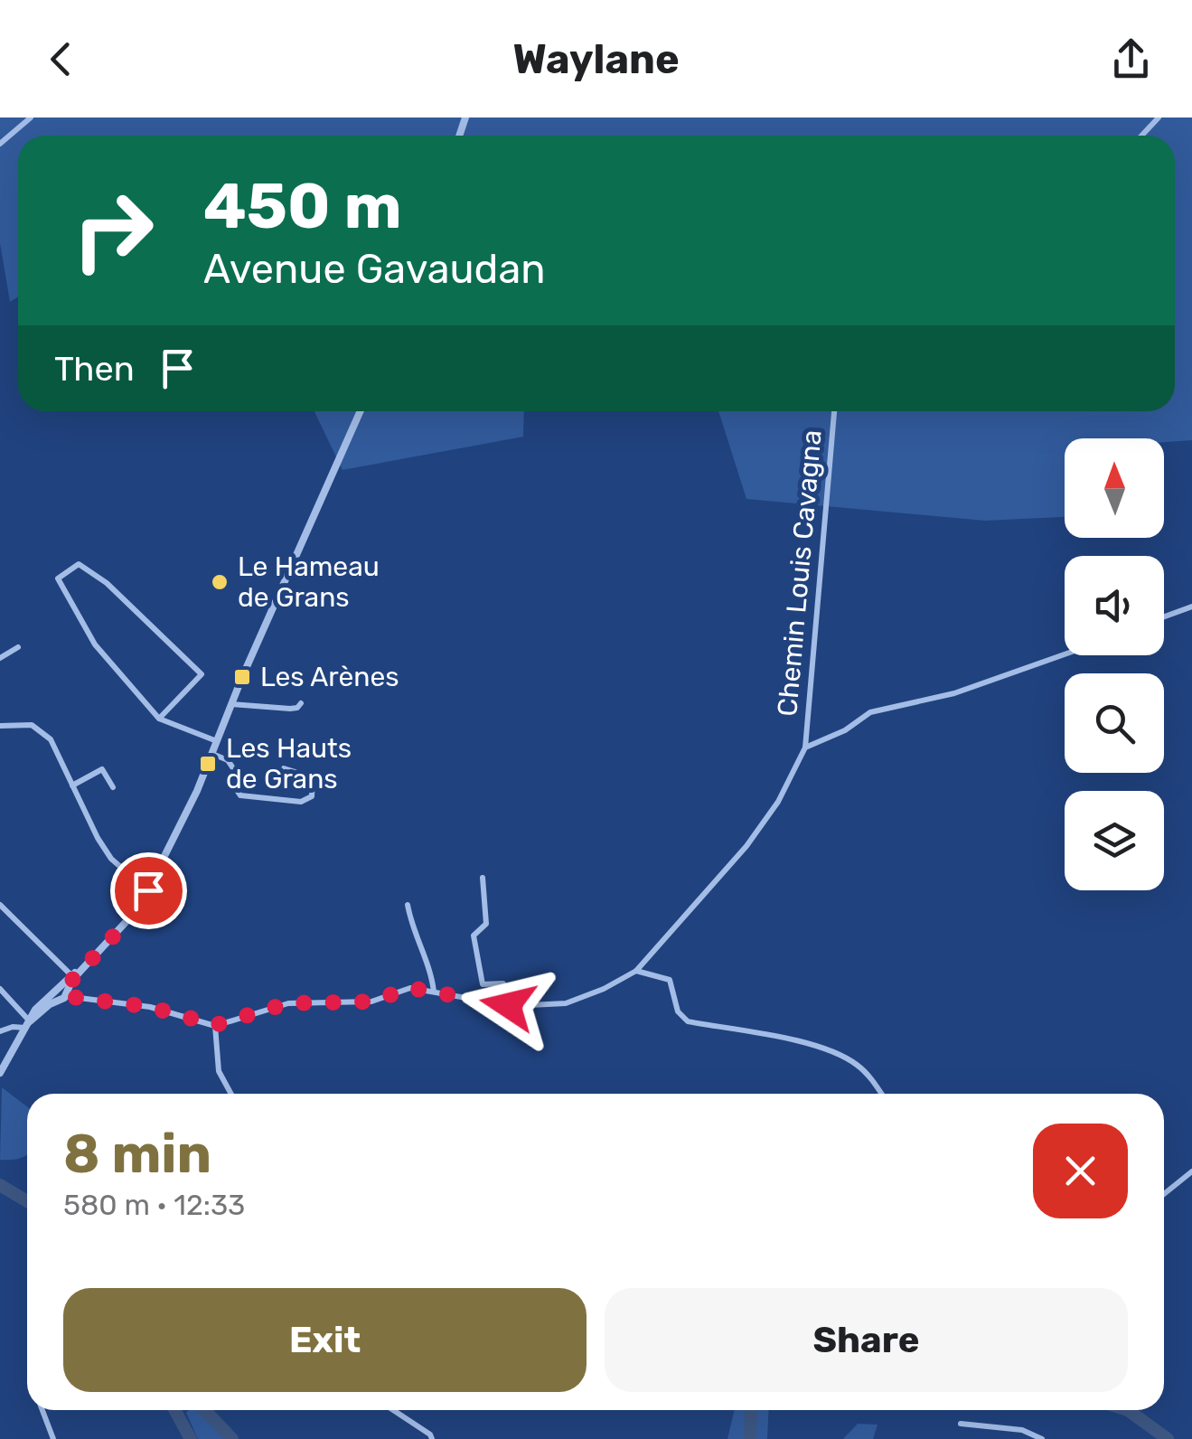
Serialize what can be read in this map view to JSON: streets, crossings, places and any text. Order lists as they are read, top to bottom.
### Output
{
  "streets": {
    "street": ["Chemin Louis Cavagna"]
  },
  "places": {
    "other": ["Le Hameau de Grans"],
    "transit": ["Les Arènes", "Les Hauts de Grans"]
  },
  "north": "top",
  "page": {
    "header": "Waylane",
    "turn": ["450 m", "Avenue Gavaudan"],
    "then": "Then",
    "heading": ["8 min", "580 m · 12:33"],
    "buttons": ["Exit", "Share"]
  }
}
